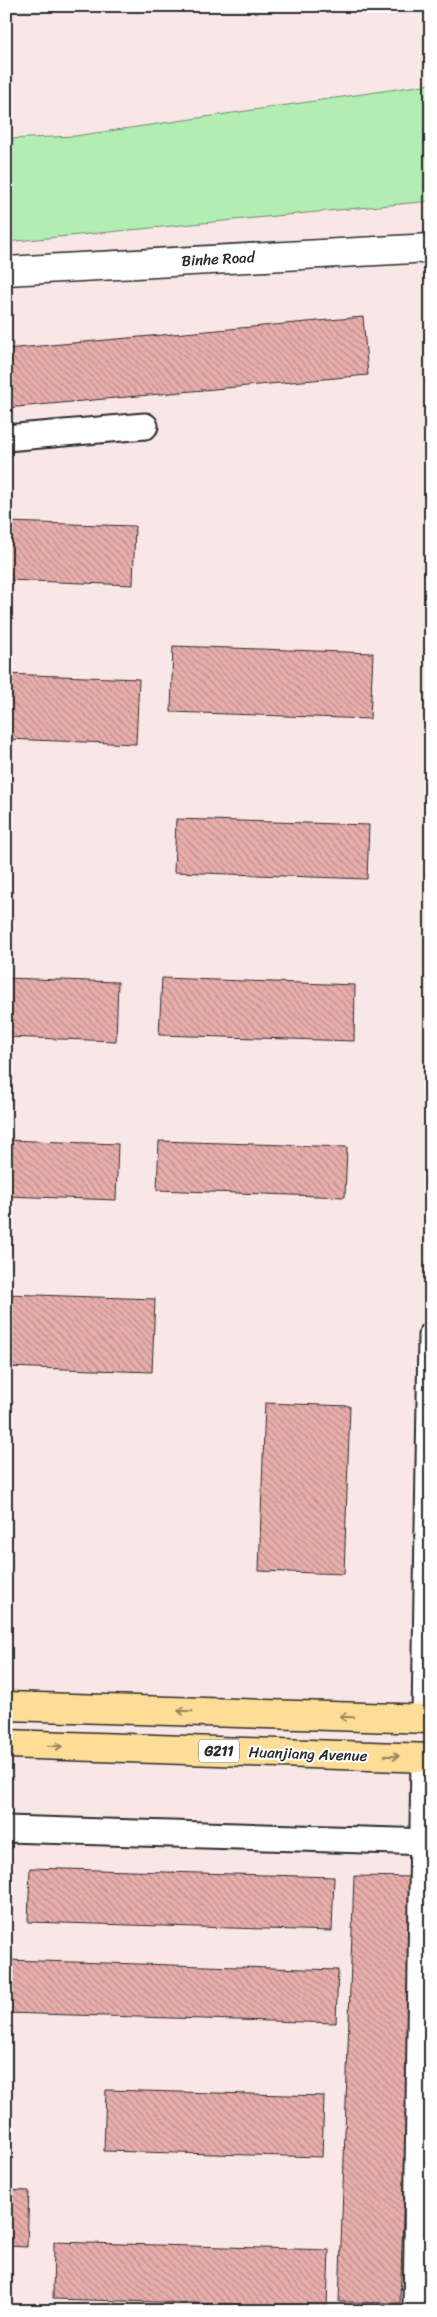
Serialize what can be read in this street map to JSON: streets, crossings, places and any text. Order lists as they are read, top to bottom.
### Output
{
  "streets": {
    "highway": ["G211", "Huanjiang Avenue"],
    "main road": ["Binhe Road"]
  }
}
